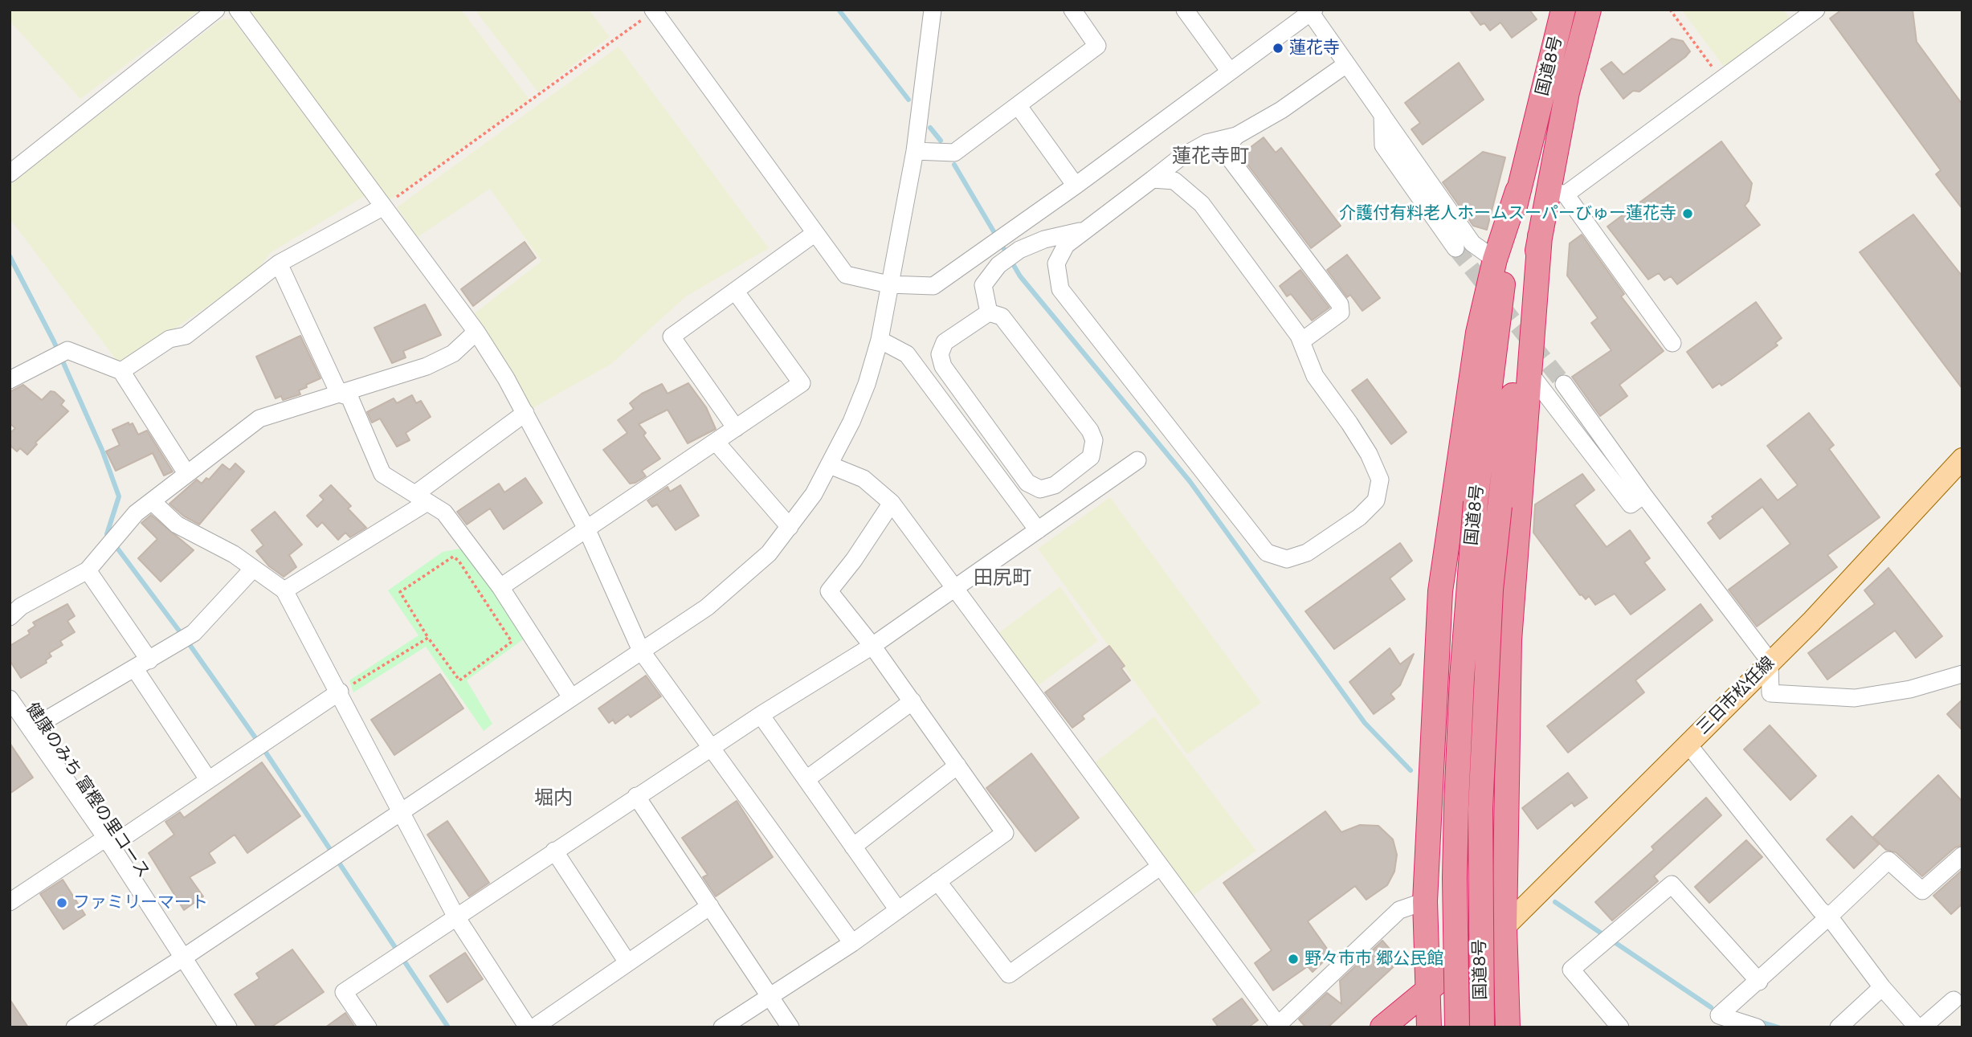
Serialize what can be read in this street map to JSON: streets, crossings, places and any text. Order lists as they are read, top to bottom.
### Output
{
  "streets": {
    "highway": ["国道8号"],
    "main road": ["三日市松任線"]
  },
  "districts": ["蓮花寺町", "田尻町", "堀内"],
  "places": [
    "蓮花寺",
    "介護付有料老人ホームスーパーびゅー蓮花寺",
    "ファミリーマート",
    "野々市市 郷公民館"
  ]
}
